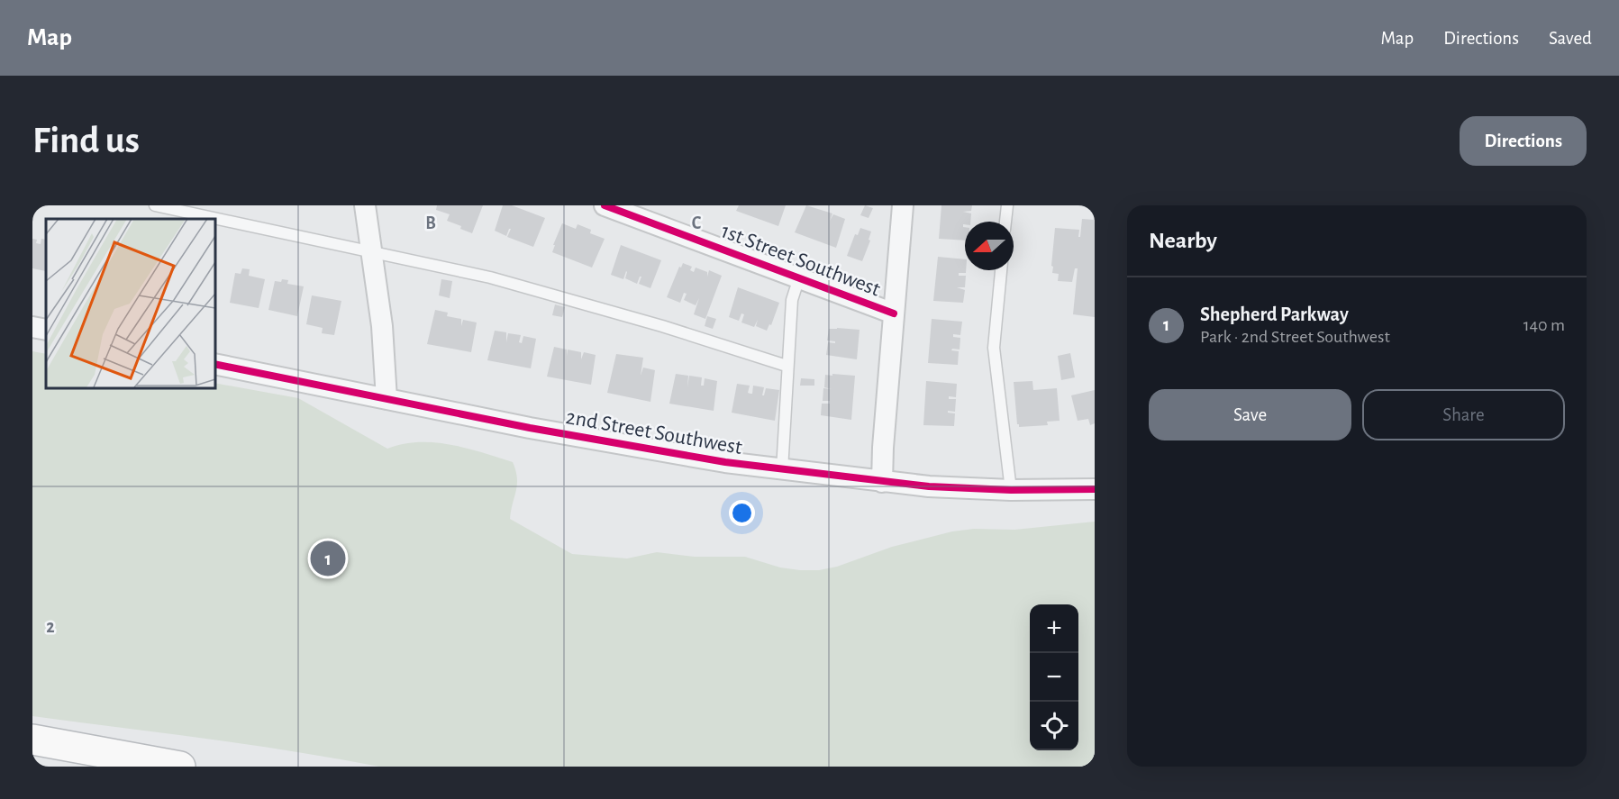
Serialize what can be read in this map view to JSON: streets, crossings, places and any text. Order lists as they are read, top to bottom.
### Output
{
  "streets": {
    "street": ["1st Street Southwest", "2nd Street Southwest"]
  },
  "north": "left",
  "page": {
    "header": "Map",
    "nav": ["Map", "Directions", "Saved"],
    "buttons": [
      "Directions",
      ["Save", "Share"]
    ],
    "title": "Find us",
    "heading": "Nearby",
    "list": [
      {
        "mark": "1",
        "name": "Shepherd Parkway",
        "note": "Park · 2nd Street Southwest",
        "value": "140 m"
      }
    ],
    "pins": "1",
    "map_buttons": ["+", "−"]
  },
  "grid": {
    "columns": ["B", "C"],
    "rows": ["2"]
  }
}
